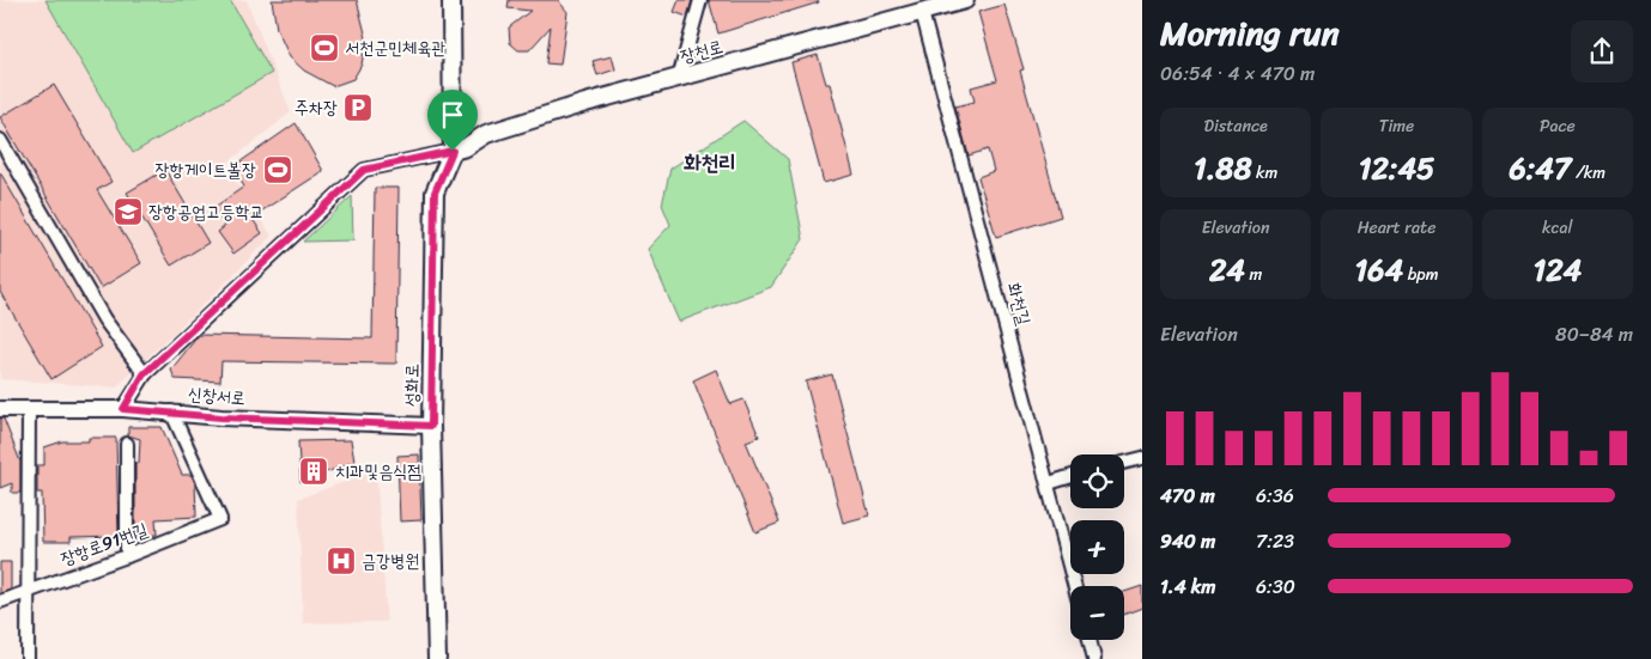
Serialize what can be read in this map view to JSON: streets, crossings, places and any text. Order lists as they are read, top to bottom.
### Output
{
  "streets": {
    "main road": ["장천로", "성화로"],
    "street": ["화천길", "신창서로", "장항로91번길"]
  },
  "crossings": [
    ["장천로", "화천길"],
    ["장천로", "성화로"],
    ["성화로", "신창서로"],
    ["신창서로", "장항로91번길"]
  ],
  "districts": ["화천리"],
  "places": {
    "sports": ["서천군민체육관", "장항게이트볼장"],
    "parking": ["주차장"],
    "school or university": ["장항공업고등학교"],
    "building": ["치과및음식점"],
    "hospital": ["금강병원"]
  },
  "page": {
    "heading": ["Morning run", "06:54 · 4 × 470 m"],
    "stats": [
      ["Distance", "1.88 km"],
      ["Time", "12:45"],
      ["Pace", "6:47 /km"],
      ["Elevation", "24 m"],
      ["Heart rate", "164 bpm"],
      ["kcal", "124"]
    ],
    "chart": ["Elevation", "80–84 m"],
    "map_buttons": ["+", "−"],
    "list": [
      {
        "name": "470 m",
        "note": "6:36"
      },
      {
        "name": "940 m",
        "note": "7:23"
      },
      {
        "name": "1.4 km",
        "note": "6:30"
      }
    ]
  }
}
